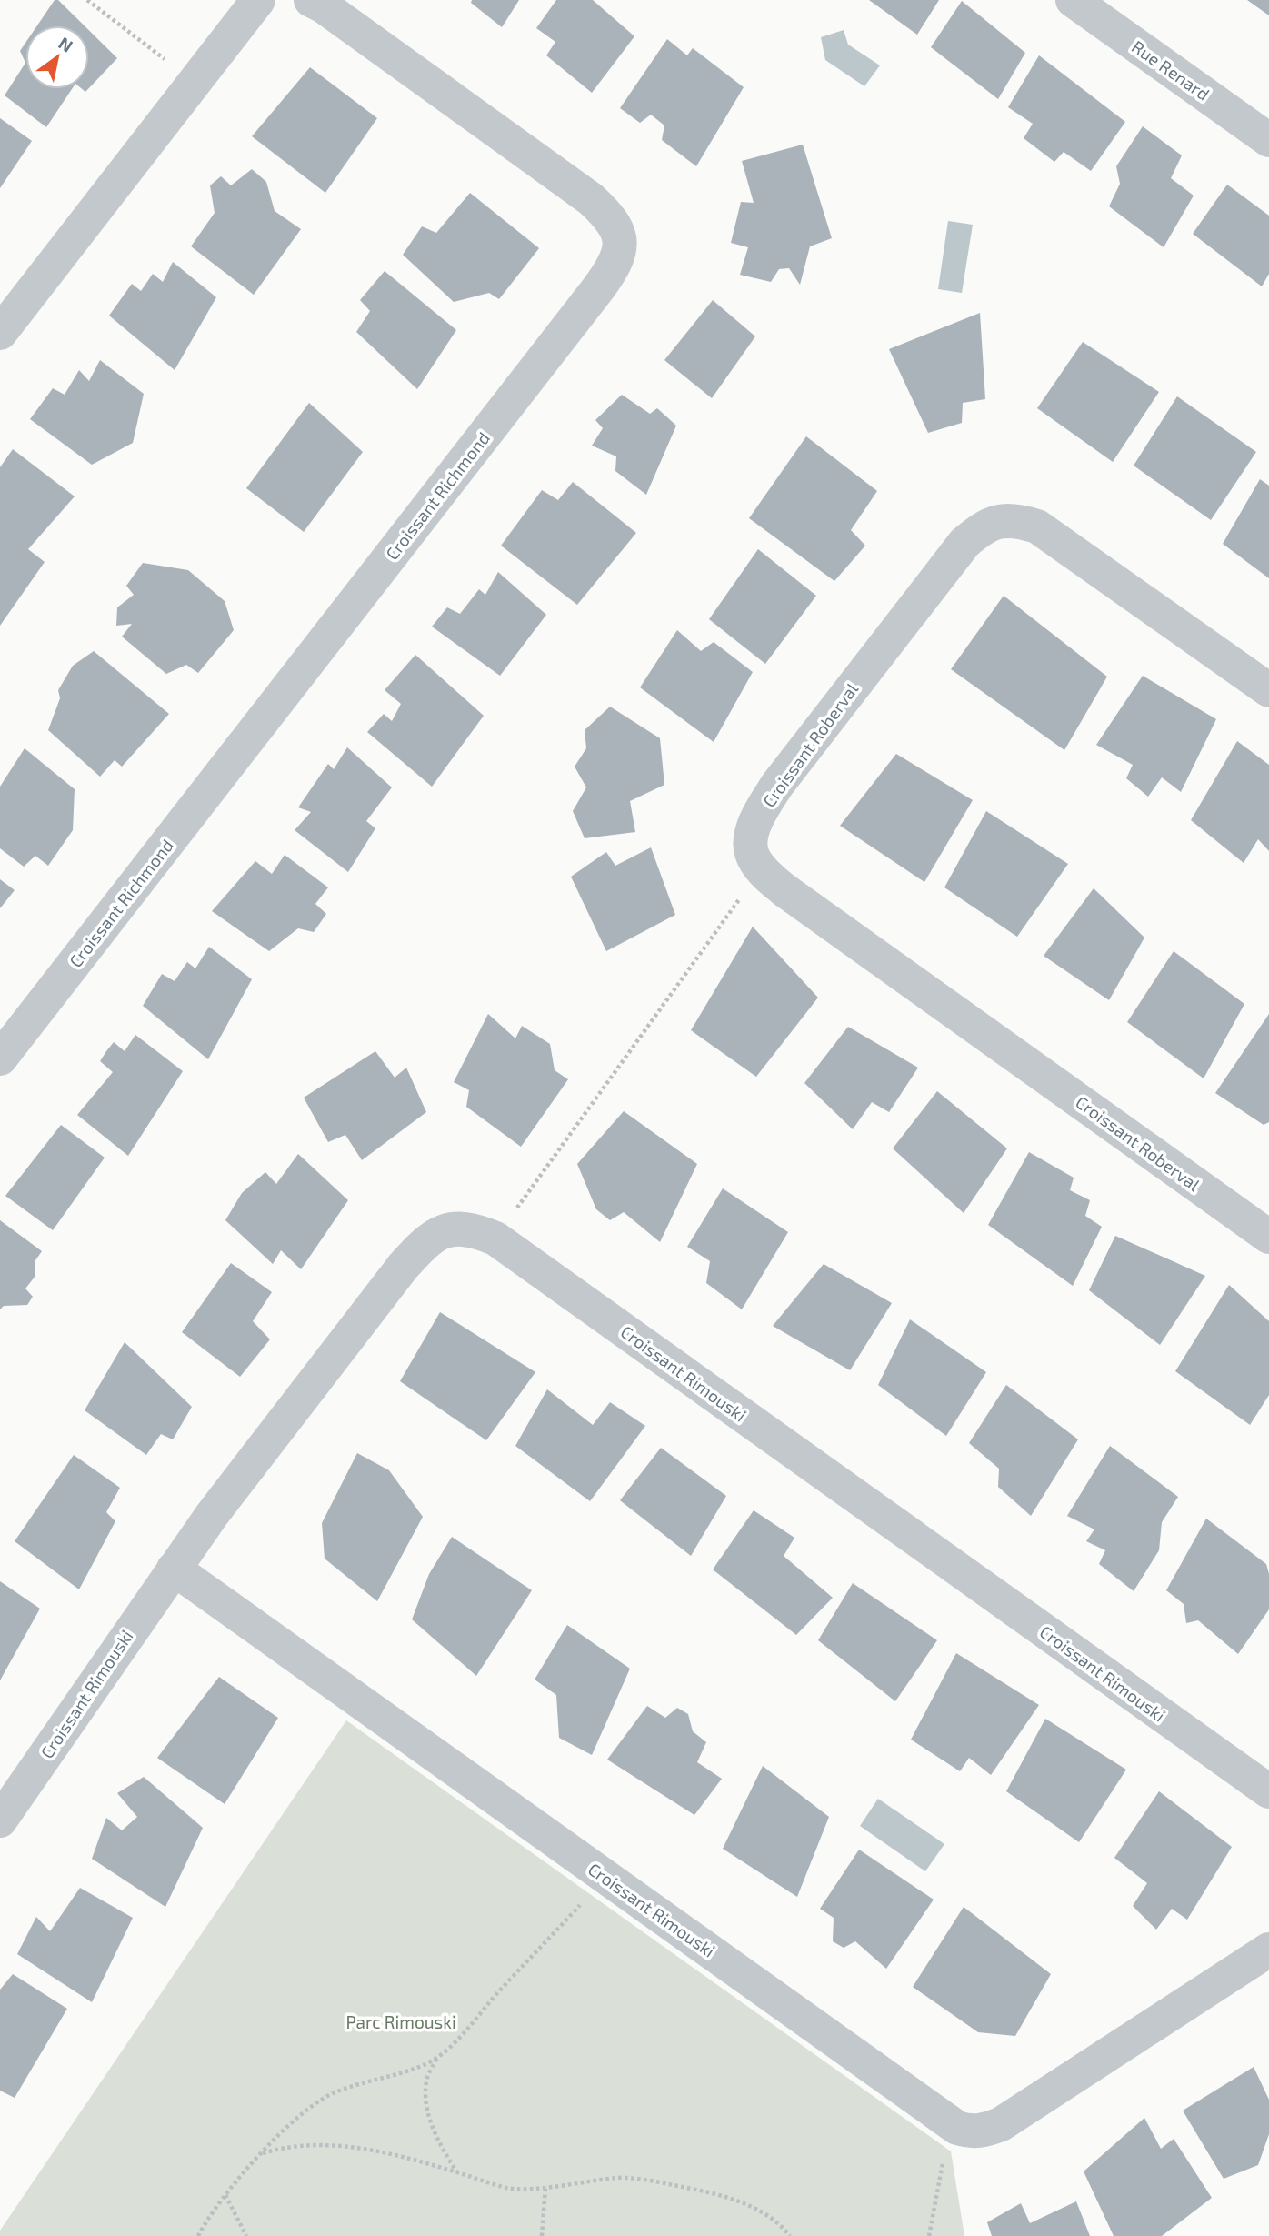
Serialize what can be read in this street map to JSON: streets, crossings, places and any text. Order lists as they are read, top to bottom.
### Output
{
  "streets": {
    "street": [
      "Rue Renard",
      "Croissant Richmond",
      "Croissant Roberval",
      "Croissant Rimouski"
    ]
  },
  "parks": ["Parc Rimouski"],
  "north": "top right"
}
